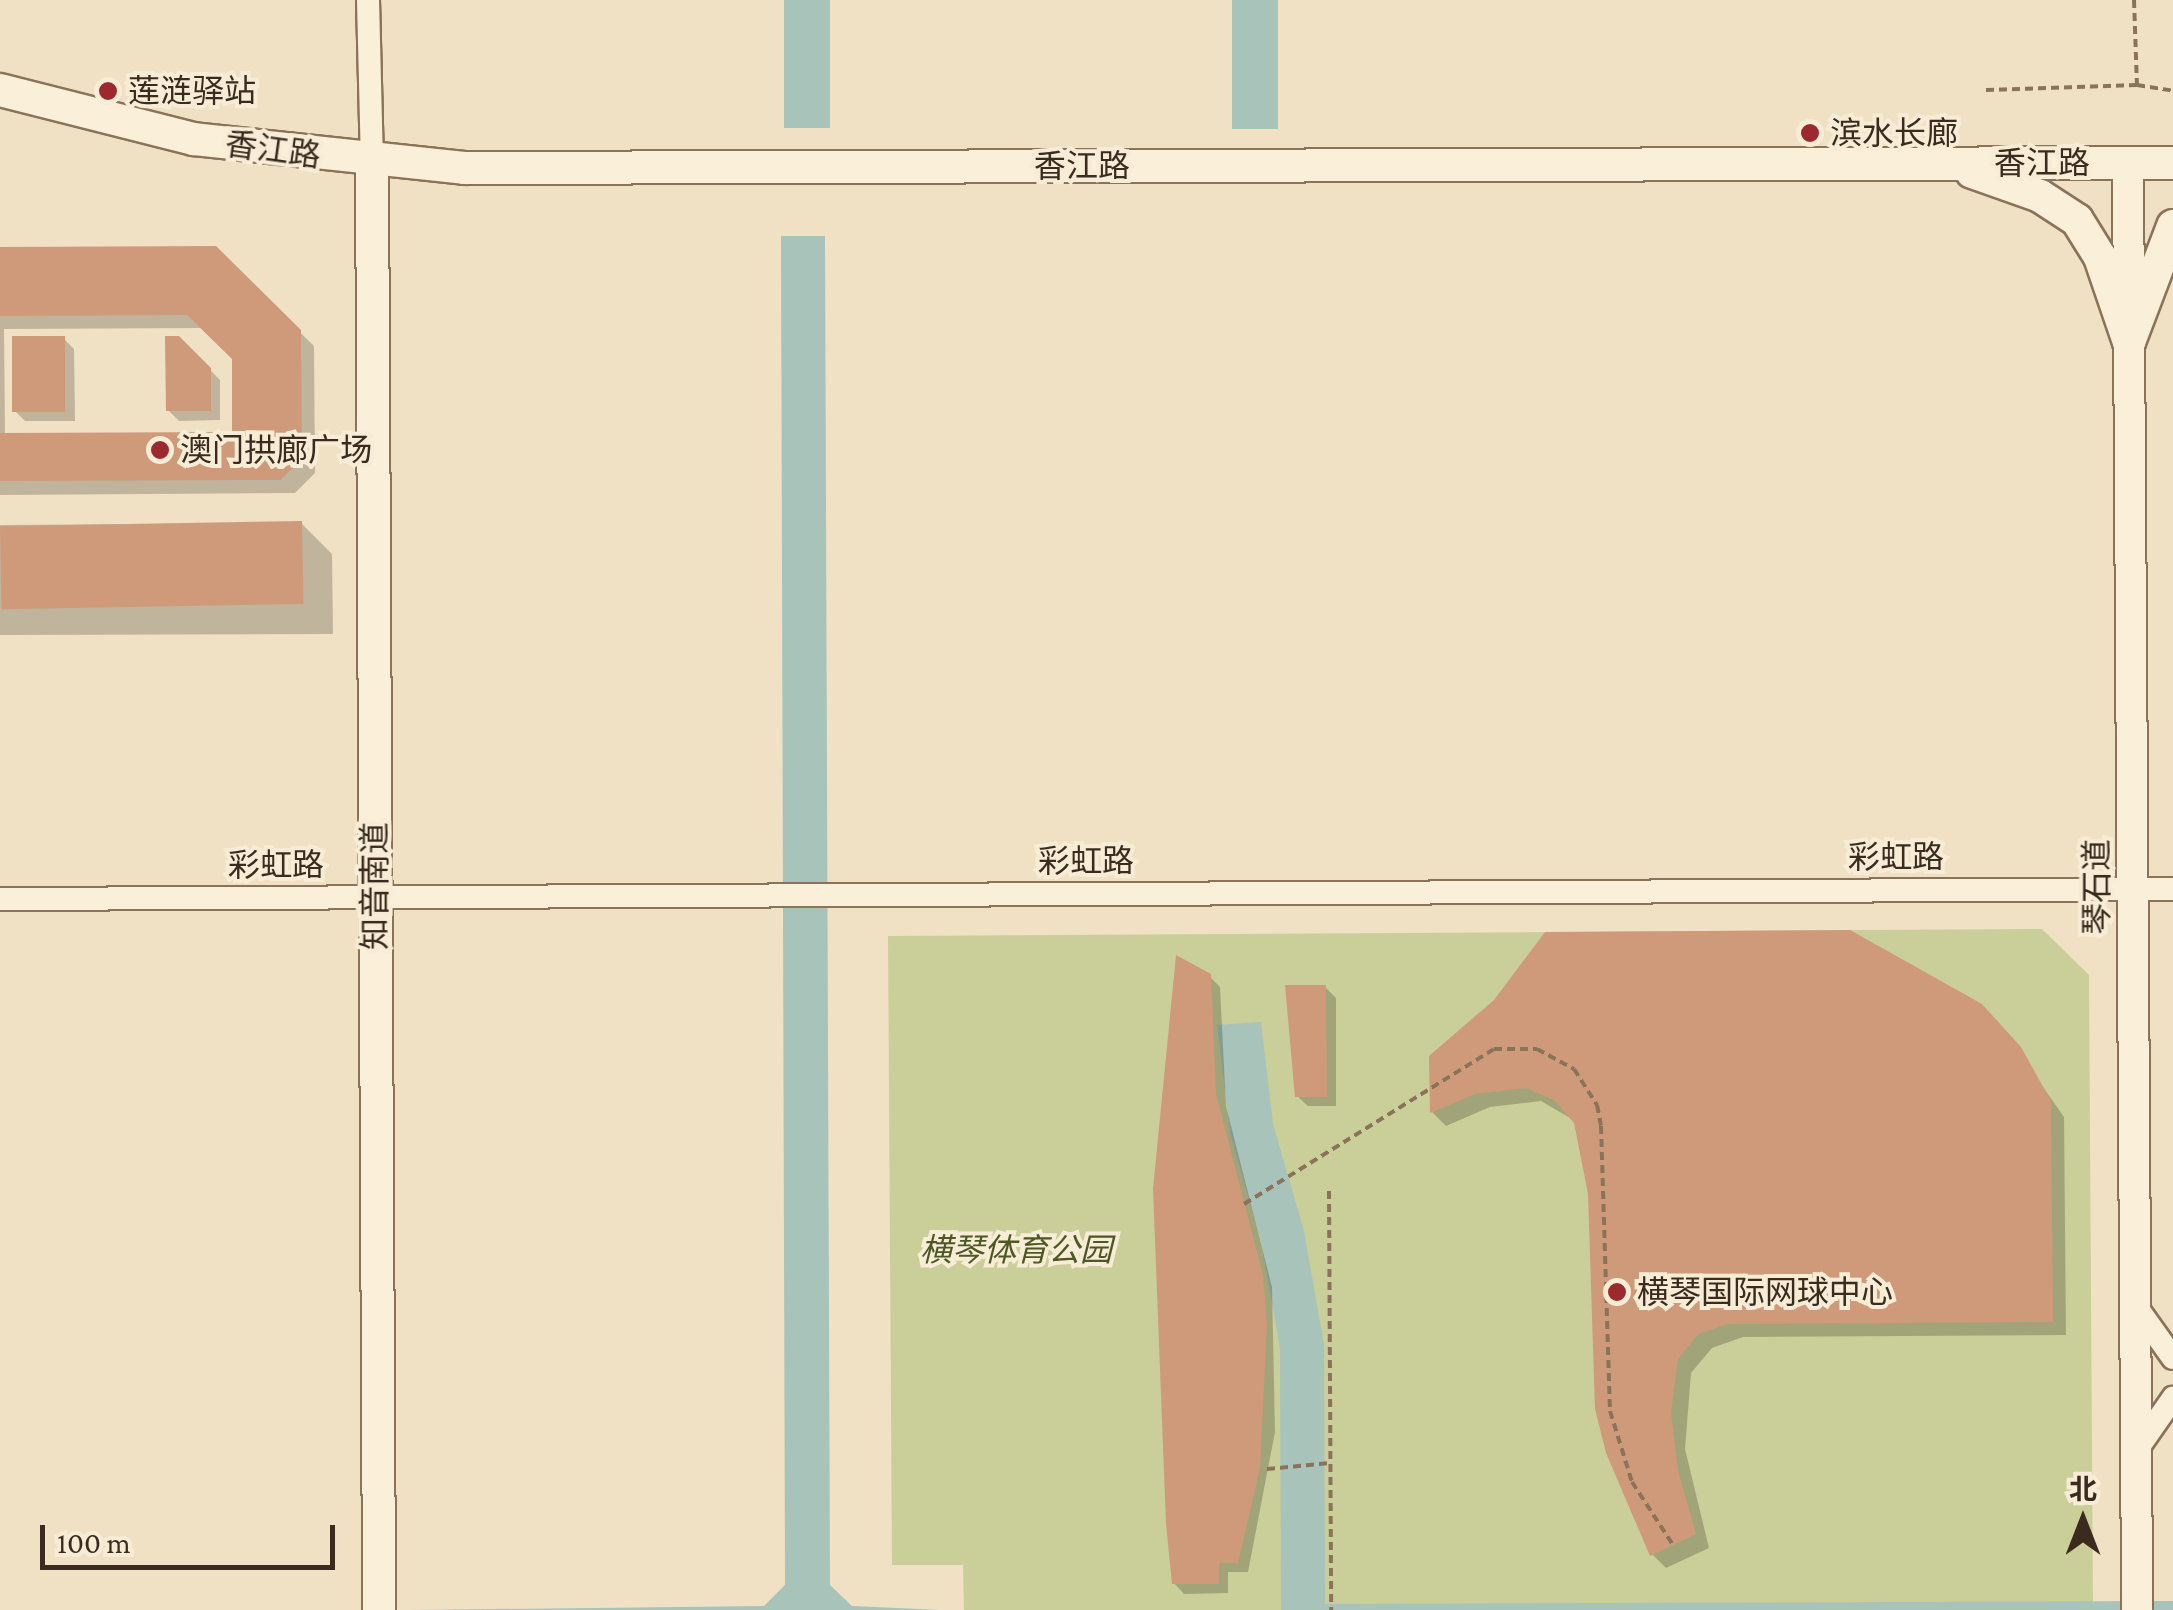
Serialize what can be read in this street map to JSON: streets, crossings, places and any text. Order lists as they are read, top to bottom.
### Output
{
  "streets": {
    "main road": ["香江路", "知音南道"],
    "street": ["彩虹路", "琴石道"]
  },
  "crossings": [
    ["香江路", "知音南道"],
    ["香江路", "琴石道"],
    ["彩虹路", "知音南道"],
    ["彩虹路", "琴石道"]
  ],
  "parks": ["横琴体育公园"],
  "places": [
    "莲涟驿站",
    "滨水长廊",
    "澳门拱廊广场",
    "横琴国际网球中心"
  ],
  "scale_bar": "100 m",
  "north": "top"
}
